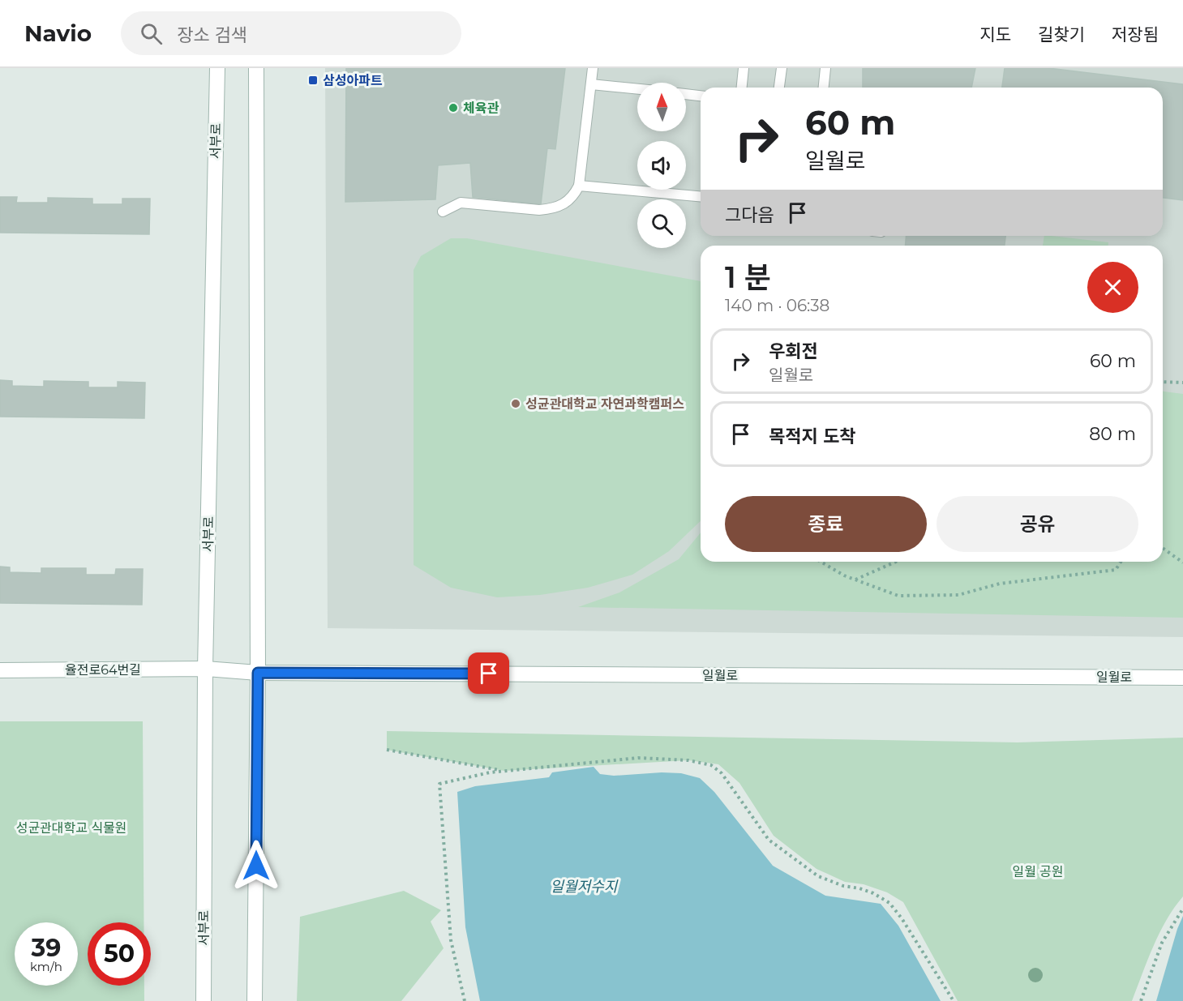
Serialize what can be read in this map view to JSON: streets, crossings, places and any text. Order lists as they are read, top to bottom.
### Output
{
  "streets": {
    "main road": ["서부로", "율전로64번길", "일월로"]
  },
  "crossings": [
    ["서부로", "율전로64번길"],
    ["율전로64번길", "일월로"]
  ],
  "water": ["일월저수지"],
  "parks": ["성균관대학교 식물원", "일월 공원"],
  "places": {
    "transit": ["삼성아파트"],
    "other": ["체육관", "성균관대학교 자연과학캠퍼스"]
  },
  "north": "top",
  "page": {
    "header": "Navio",
    "search": "장소 검색",
    "nav": ["지도", "길찾기", "저장됨"],
    "turn": ["60 m", "일월로"],
    "then": "그다음",
    "heading": ["1 분", "140 m · 06:38"],
    "list": [
      {
        "name": "우회전",
        "note": "일월로",
        "value": "60 m"
      },
      {
        "name": "목적지 도착",
        "value": "80 m"
      }
    ],
    "buttons": ["종료", "공유"],
    "speed": "39 km/h",
    "limit": "50"
  }
}
